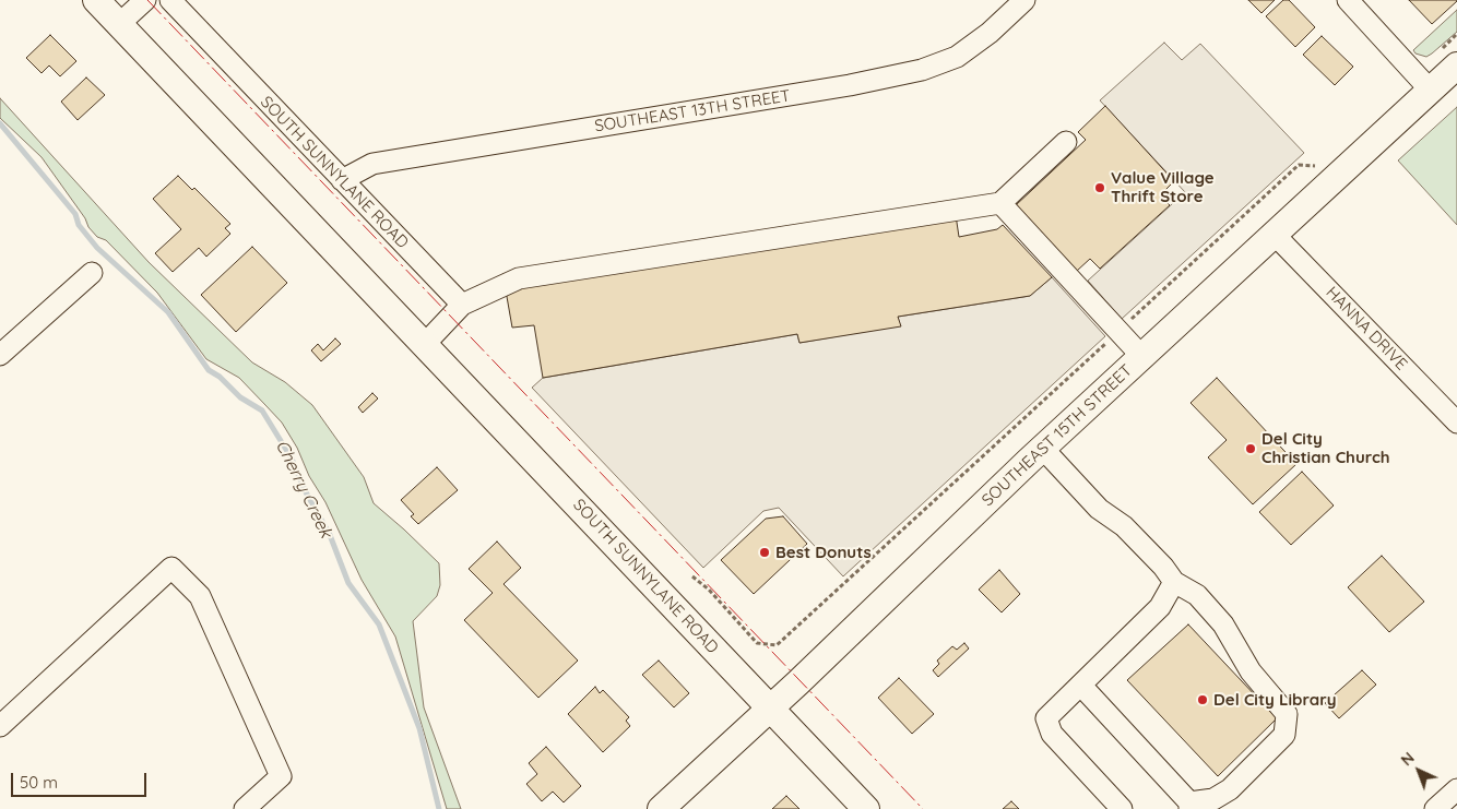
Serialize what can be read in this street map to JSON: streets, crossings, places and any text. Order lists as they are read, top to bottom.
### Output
{
  "streets": {
    "main road": ["SOUTH SUNNYLANE ROAD", "SOUTHEAST 15TH STREET"],
    "street": ["SOUTHEAST 13TH STREET", "HANNA DRIVE"]
  },
  "crossings": [
    ["SOUTHEAST 13TH STREET", "SOUTH SUNNYLANE ROAD"],
    ["SOUTH SUNNYLANE ROAD", "SOUTHEAST 15TH STREET"],
    ["HANNA DRIVE", "SOUTHEAST 15TH STREET"]
  ],
  "water": ["Cherry Creek"],
  "places": [
    "Value Village Thrift Store",
    "Del City Christian Church",
    "Best Donuts",
    "Del City Library"
  ],
  "scale_bar": "50 m",
  "north": "top left"
}
